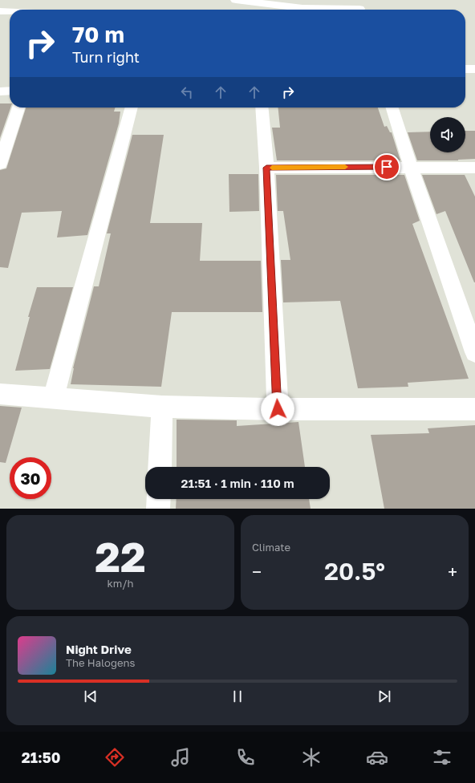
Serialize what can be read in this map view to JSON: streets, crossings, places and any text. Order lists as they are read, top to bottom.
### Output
{
  "page": {
    "turn": ["70 m", "Turn right"],
    "limit": "30",
    "trip": "21:51 · 1 min · 110 m",
    "tile": [
      ["22", "km/h"],
      "Climate"
    ],
    "heat": ["−", "20.5°", "+"],
    "song": ["Night Drive", "The Halogens"],
    "tabs": "21:50"
  }
}
